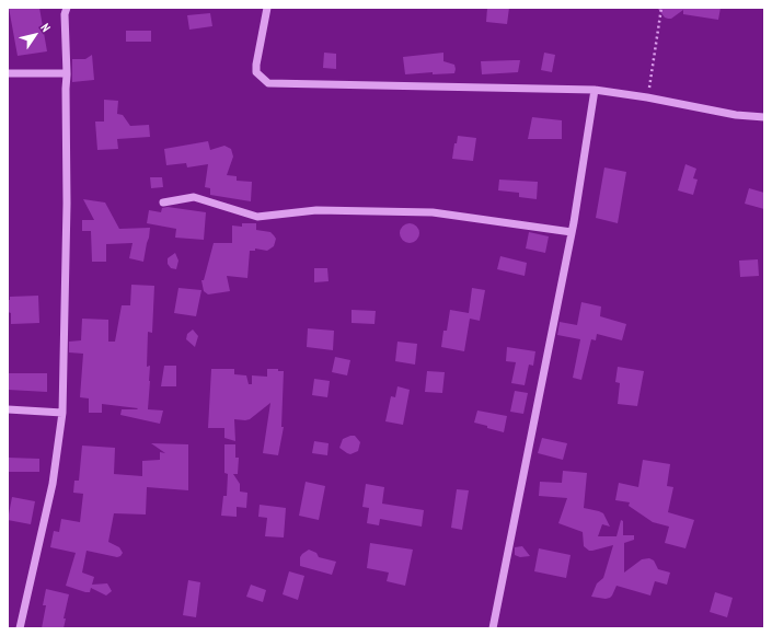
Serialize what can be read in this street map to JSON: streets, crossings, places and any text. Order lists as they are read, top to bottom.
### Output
{
  "north": "top right"
}
